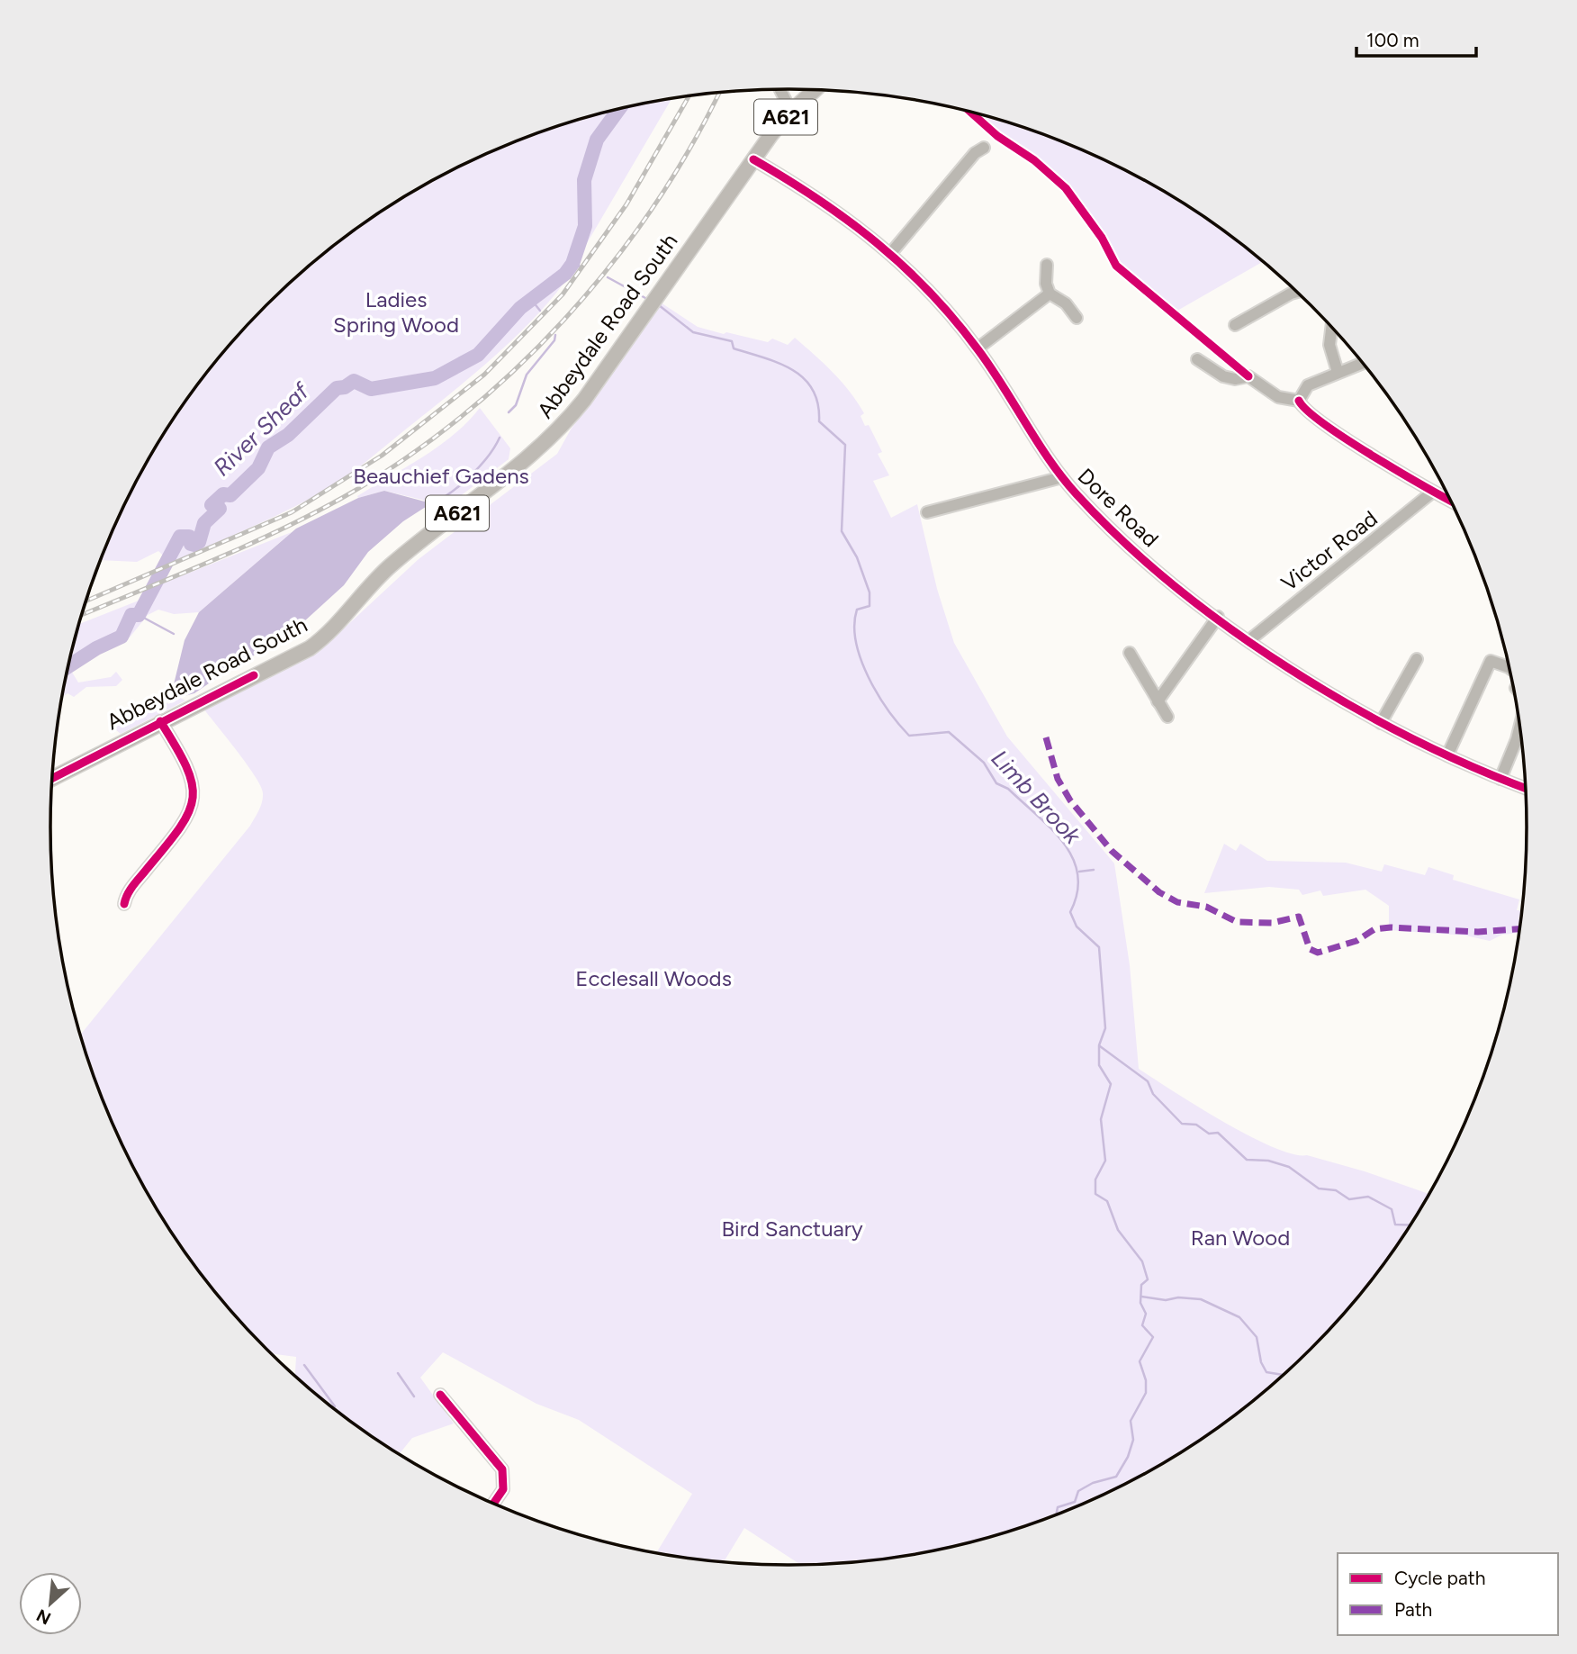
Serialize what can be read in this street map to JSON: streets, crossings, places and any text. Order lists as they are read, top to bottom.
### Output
{
  "streets": {
    "main road": ["A621", "Abbeydale Road South"],
    "street": ["Dore Road", "Victor Road"]
  },
  "crossings": [
    ["Abbeydale Road South", "Dore Road"],
    ["Dore Road", "Victor Road"]
  ],
  "water": ["River Sheaf", "Limb Brook"],
  "parks": [
    "Ladies Spring Wood",
    "Beauchief Gadens",
    "Ecclesall Woods",
    "Bird Sanctuary",
    "Ran Wood"
  ],
  "legend": ["Cycle path", "Path"],
  "scale_bar": "100 m",
  "north": "bottom left"
}
